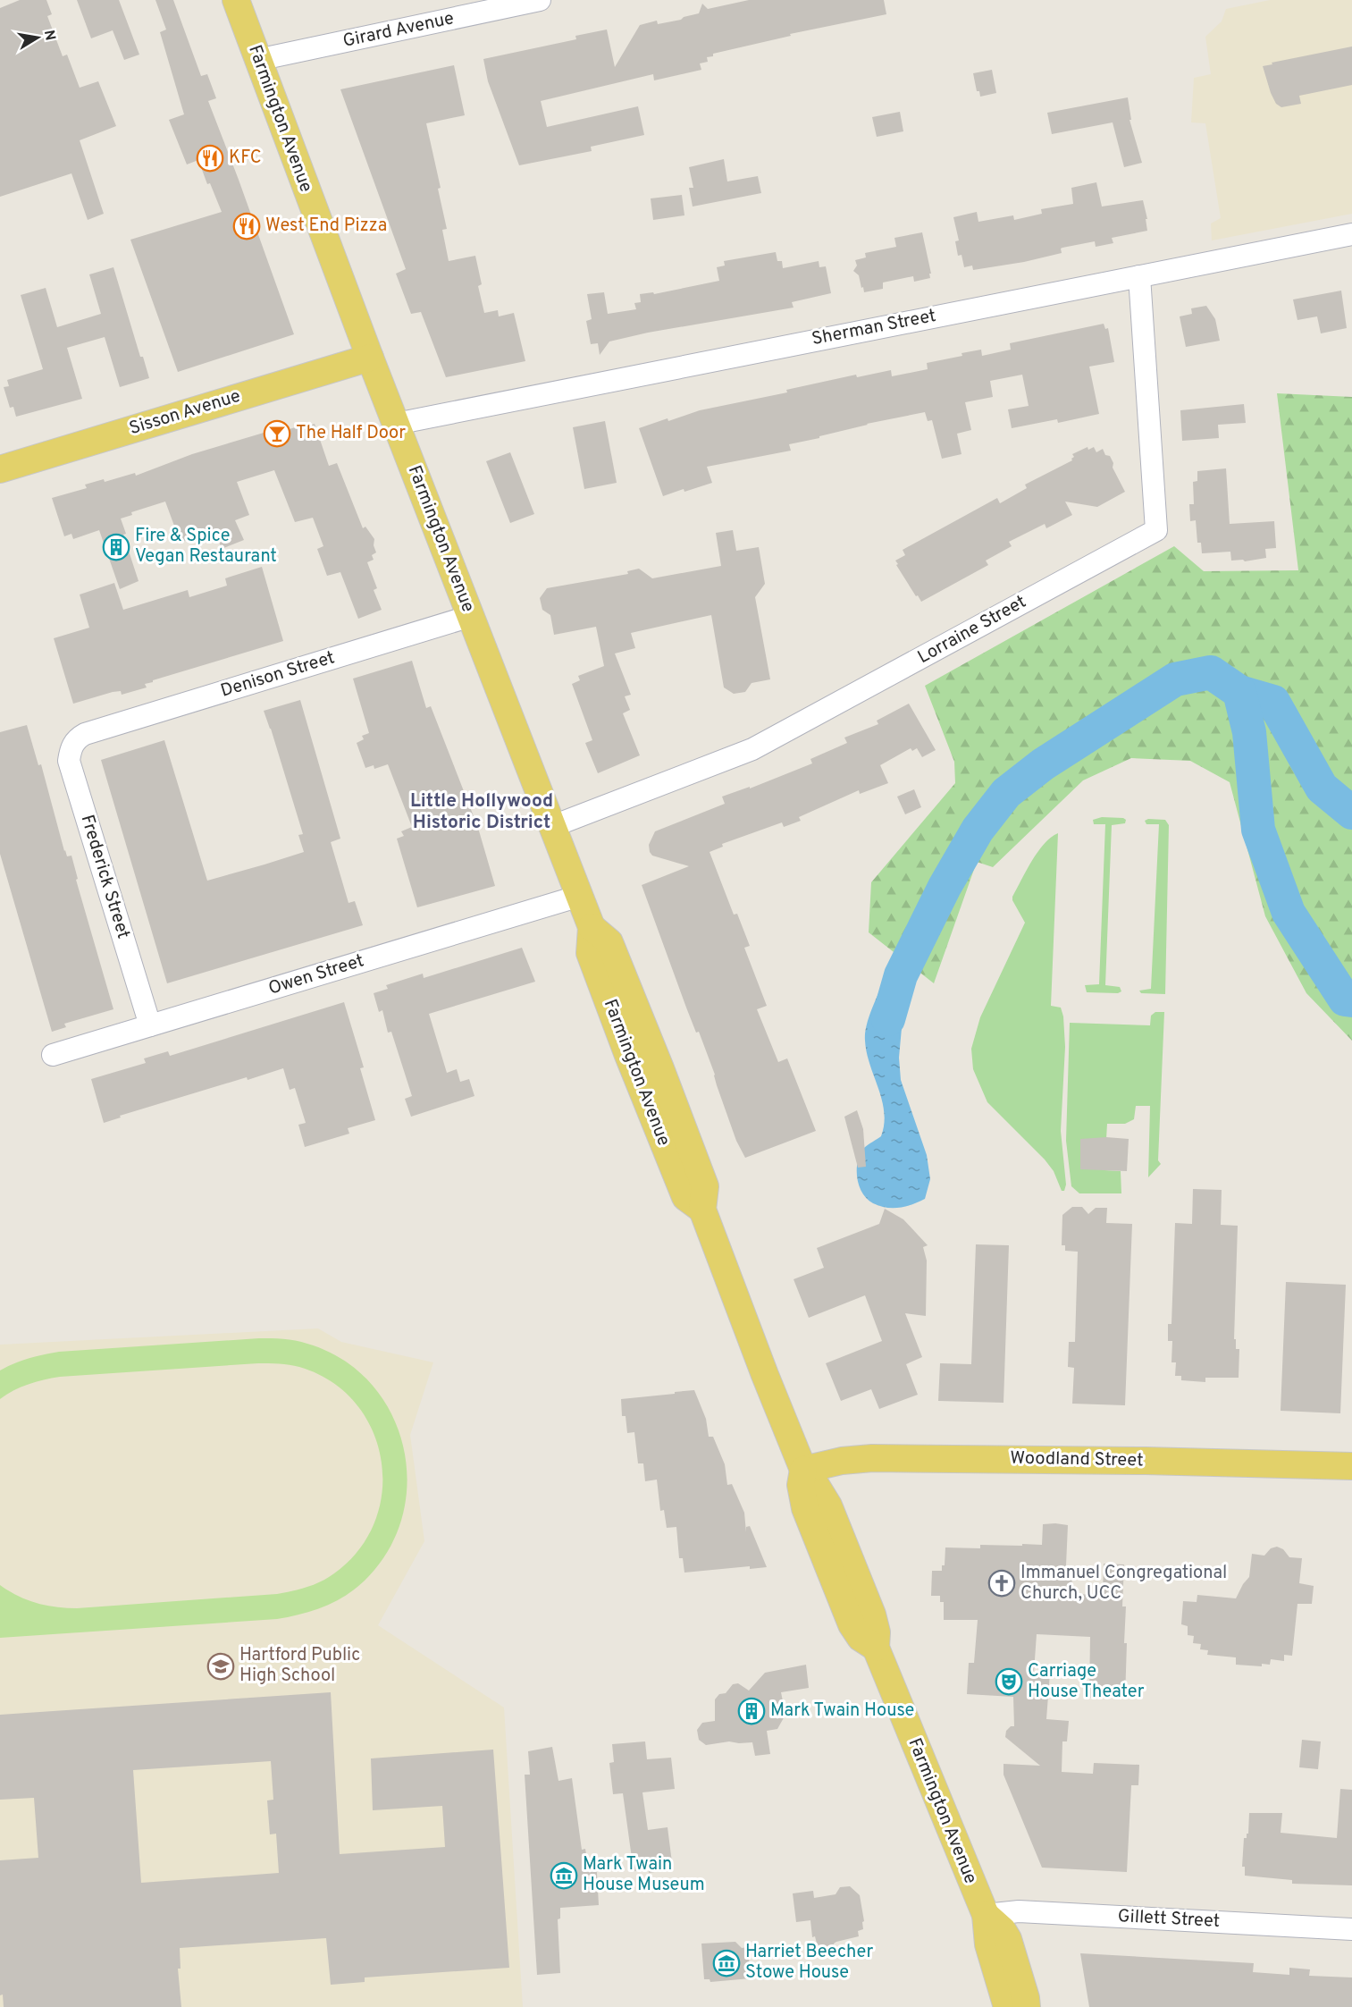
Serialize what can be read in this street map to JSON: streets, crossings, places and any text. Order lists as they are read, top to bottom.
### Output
{
  "streets": {
    "main road": ["Farmington Avenue", "Sisson Avenue", "Woodland Street"],
    "street": [
      "Girard Avenue",
      "Sherman Street",
      "Lorraine Street",
      "Denison Street",
      "Frederick Street",
      "Owen Street",
      "Gillett Street"
    ]
  },
  "crossings": [
    ["Girard Avenue", "Farmington Avenue"],
    ["Farmington Avenue", "Sherman Street"],
    ["Farmington Avenue", "Sisson Avenue"],
    ["Farmington Avenue", "Lorraine Street"],
    ["Farmington Avenue", "Denison Street"],
    ["Farmington Avenue", "Owen Street"],
    ["Farmington Avenue", "Woodland Street"],
    ["Farmington Avenue", "Gillett Street"],
    ["Sherman Street", "Lorraine Street"],
    ["Denison Street", "Frederick Street"],
    ["Frederick Street", "Owen Street"]
  ],
  "districts": ["Little Hollywood Historic District"],
  "places": {
    "restaurant": ["KFC", "West End Pizza"],
    "bar": ["The Half Door"],
    "building": ["Fire & Spice Vegan Restaurant", "Mark Twain House"],
    "church": ["Immanuel Congregational Church, UCC"],
    "school or university": ["Hartford Public High School"],
    "theatre": ["Carriage House Theater"],
    "museum": ["Mark Twain House Museum", "Harriet Beecher Stowe House"]
  },
  "north": "right"
}
